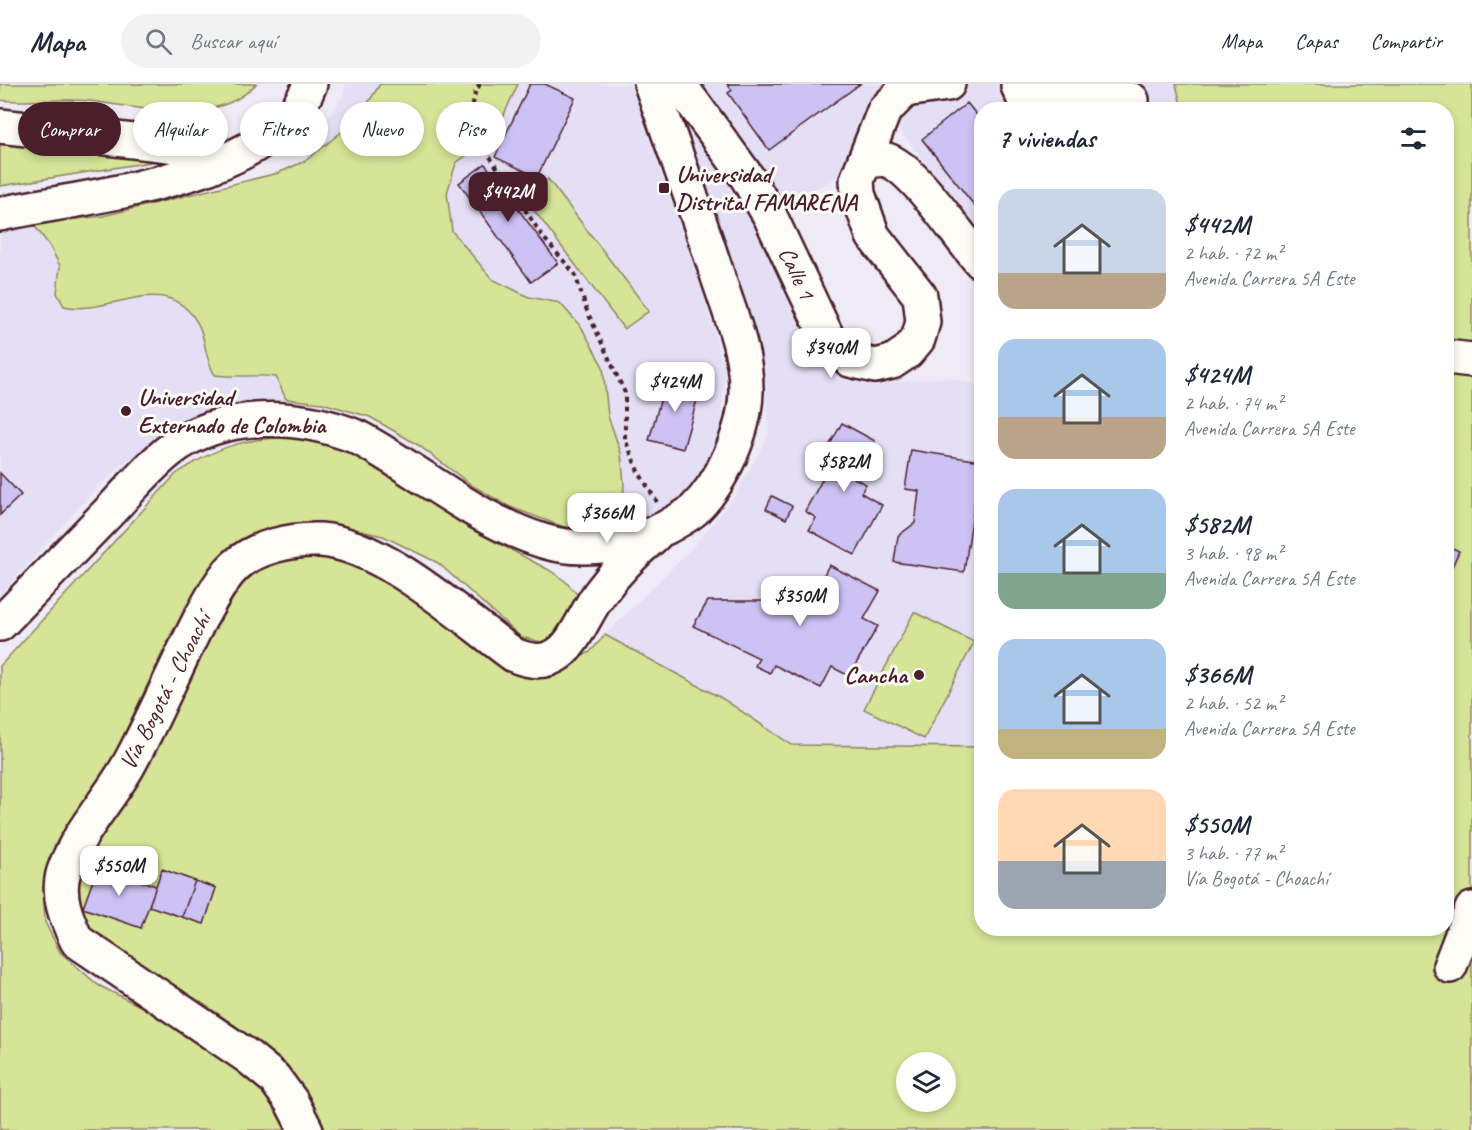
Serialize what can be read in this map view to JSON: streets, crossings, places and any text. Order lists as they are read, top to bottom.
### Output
{
  "streets": {
    "main road": ["Calle 1", "Vía Bogotá - Choachí"]
  },
  "places": {
    "transit": ["Universidad Distrital FAMARENA"],
    "other": ["Universidad Externado de Colombia", "Cancha"]
  },
  "page": {
    "header": "Mapa",
    "search": "Buscar aquí",
    "nav": ["Mapa", "Capas", "Compartir"],
    "chip": [
      "Comprar",
      "Alquilar",
      "Filtros",
      "Nuevo",
      "Piso"
    ],
    "heading": "7 viviendas",
    "price": [
      "$442M",
      "$340M",
      "$424M",
      "$582M",
      "$366M",
      "$350M",
      "$550M"
    ],
    "list": [
      {
        "name": "$442M",
        "note": "2 hab. · 72 m² · Avenida Carrera 5A Este"
      },
      {
        "name": "$424M",
        "note": "2 hab. · 74 m² · Avenida Carrera 5A Este"
      },
      {
        "name": "$582M",
        "note": "3 hab. · 98 m² · Avenida Carrera 5A Este"
      },
      {
        "name": "$366M",
        "note": "2 hab. · 52 m² · Avenida Carrera 5A Este"
      },
      {
        "name": "$550M",
        "note": "3 hab. · 77 m² · Vía Bogotá - Choachí"
      }
    ]
  }
}
